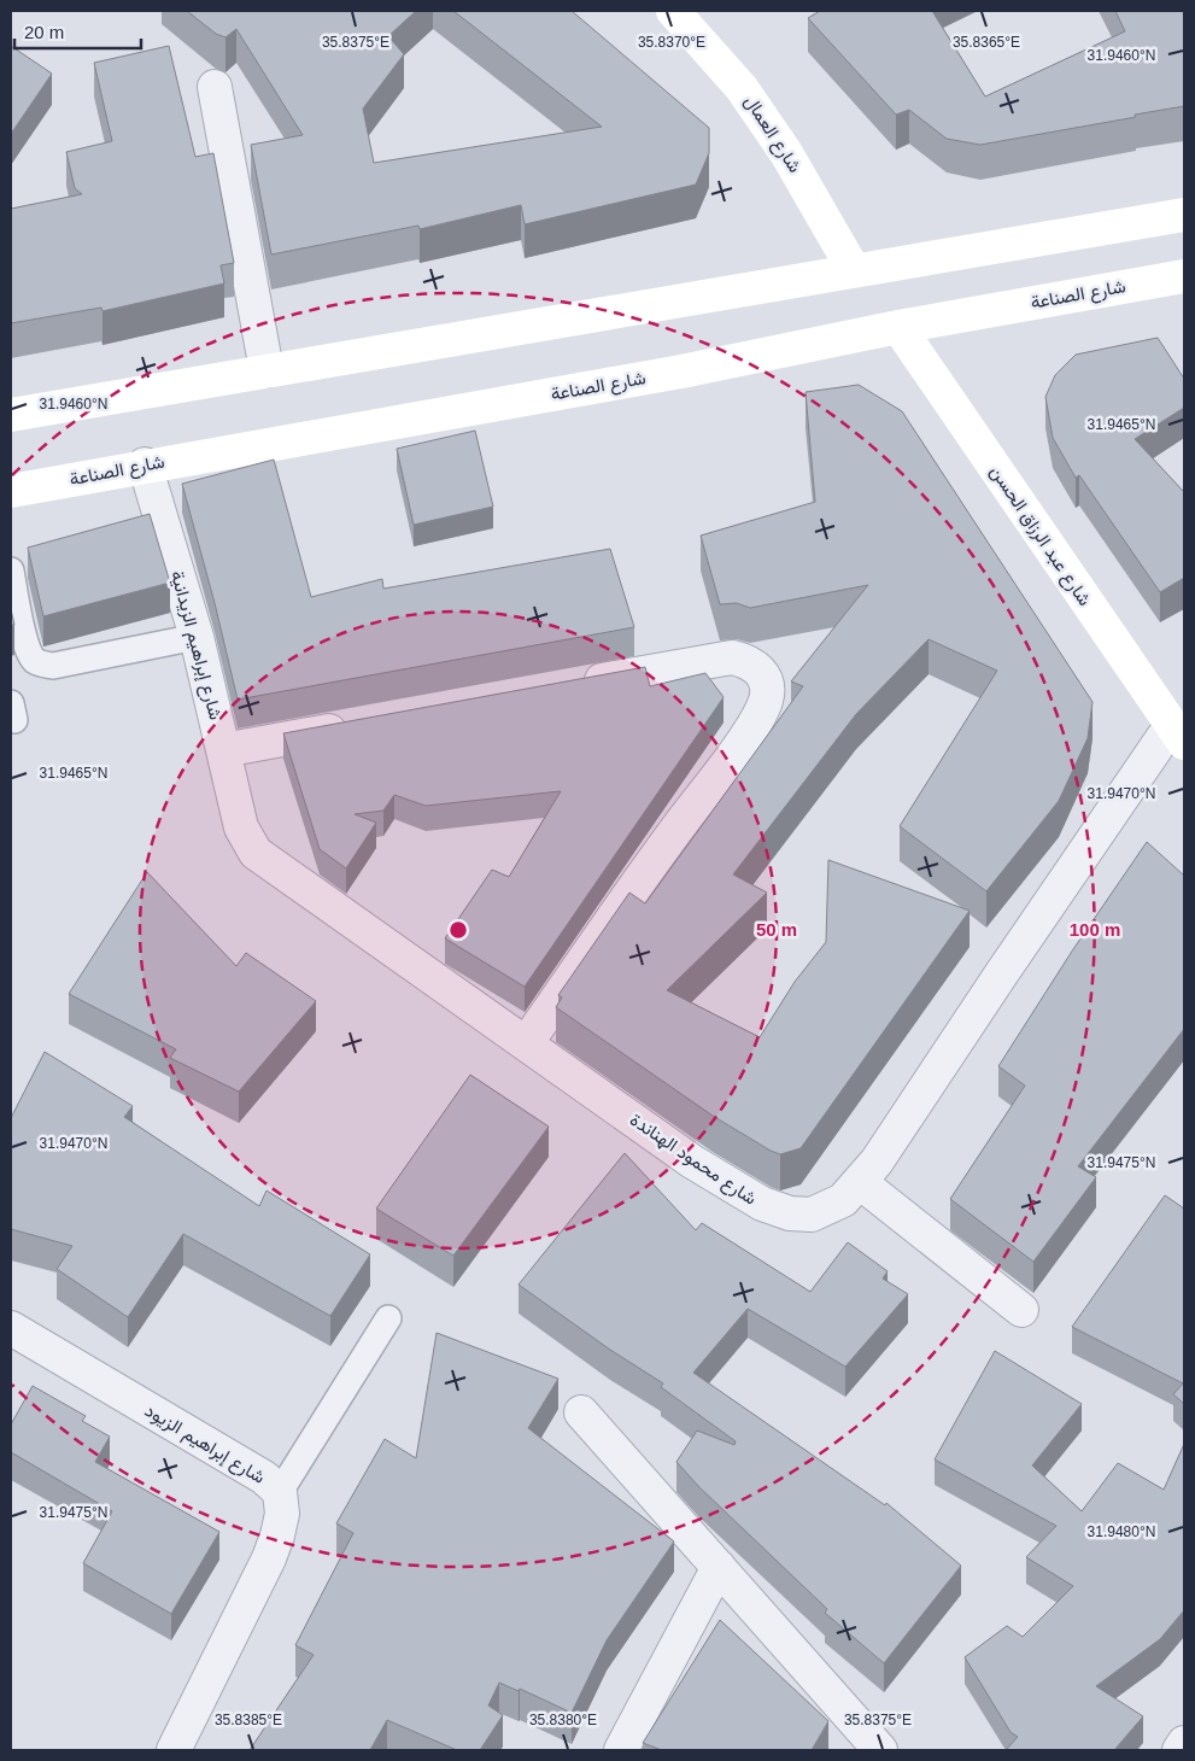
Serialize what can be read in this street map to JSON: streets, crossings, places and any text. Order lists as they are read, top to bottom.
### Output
{
  "streets": {
    "main road": ["شارع العمال", "شارع الصناعة", "شارع عبد الرزاق الحسن"],
    "street": ["شارع إبراهيم الزيدانية", "شارع محمود الهناندة", "شارع إبراهيم الزيود"]
  },
  "crossings": [
    ["شارع الصناعة", "شارع عبد الرزاق الحسن"],
    ["شارع الصناعة", "شارع إبراهيم الزيدانية"],
    ["شارع عبد الرزاق الحسن", "شارع محمود الهناندة"],
    ["شارع إبراهيم الزيدانية", "شارع محمود الهناندة"]
  ],
  "scale_bar": "20 m",
  "coordinates": [
    "35.8375°E",
    "35.8370°E",
    "35.8365°E",
    "31.9460°N",
    "31.9465°N",
    "31.9470°N",
    "31.9475°N",
    "31.9480°N",
    "35.8385°E",
    "35.8380°E"
  ],
  "rings": ["50 m", "100 m"]
}
